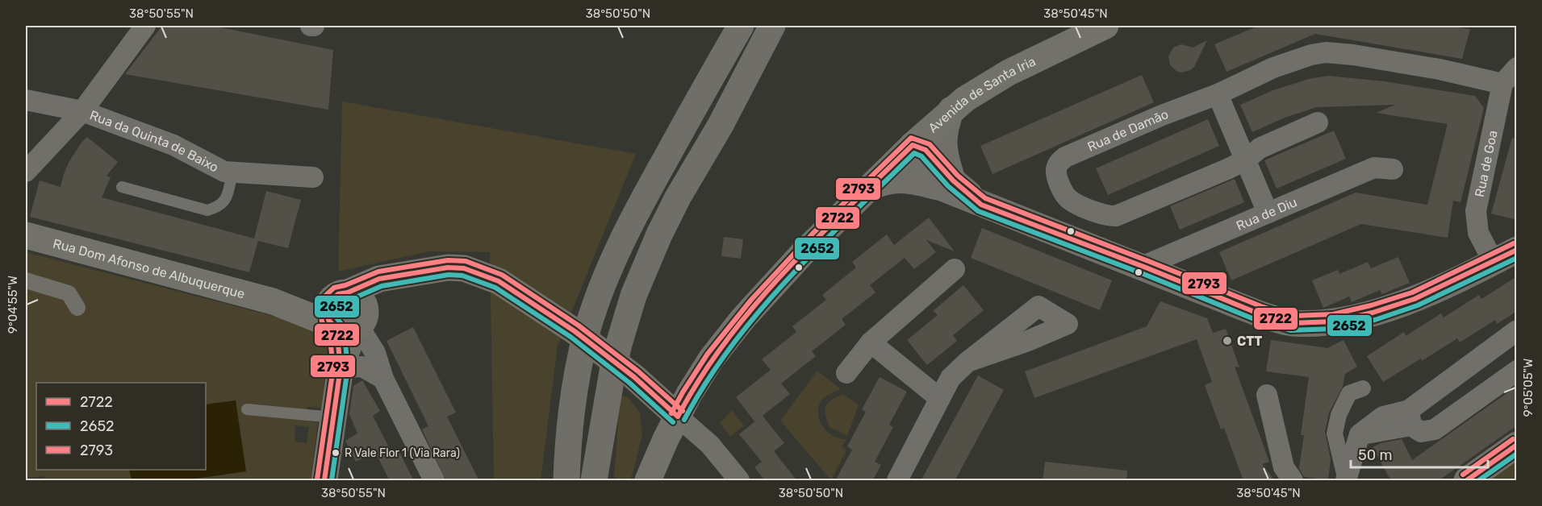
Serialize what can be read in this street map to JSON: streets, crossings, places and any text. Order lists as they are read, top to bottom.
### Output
{
  "streets": {
    "main road": ["Avenida de Santa Iria", "Rua Dom Afonso de Albuquerque"],
    "street": [
      "Rua de Damão",
      "Rua da Quinta de Baixo",
      "Rua de Goa",
      "Rua de Diu"
    ]
  },
  "crossings": [
    ["Avenida de Santa Iria", "Rua Dom Afonso de Albuquerque"],
    ["Rua de Damão", "Rua de Goa"]
  ],
  "places": ["CTT", "R Vale Flor 1 (Via Rara)"],
  "lines": ["transit line 2793", "transit line 2722", "transit line 2652"],
  "legend": ["2722", "2652", "2793"],
  "scale_bar": "50 m",
  "coordinates": [
    "38°50'55\"N",
    "38°50'50\"N",
    "38°50'45\"N",
    "9°04'55\"W",
    "9°05'05\"W"
  ]
}
